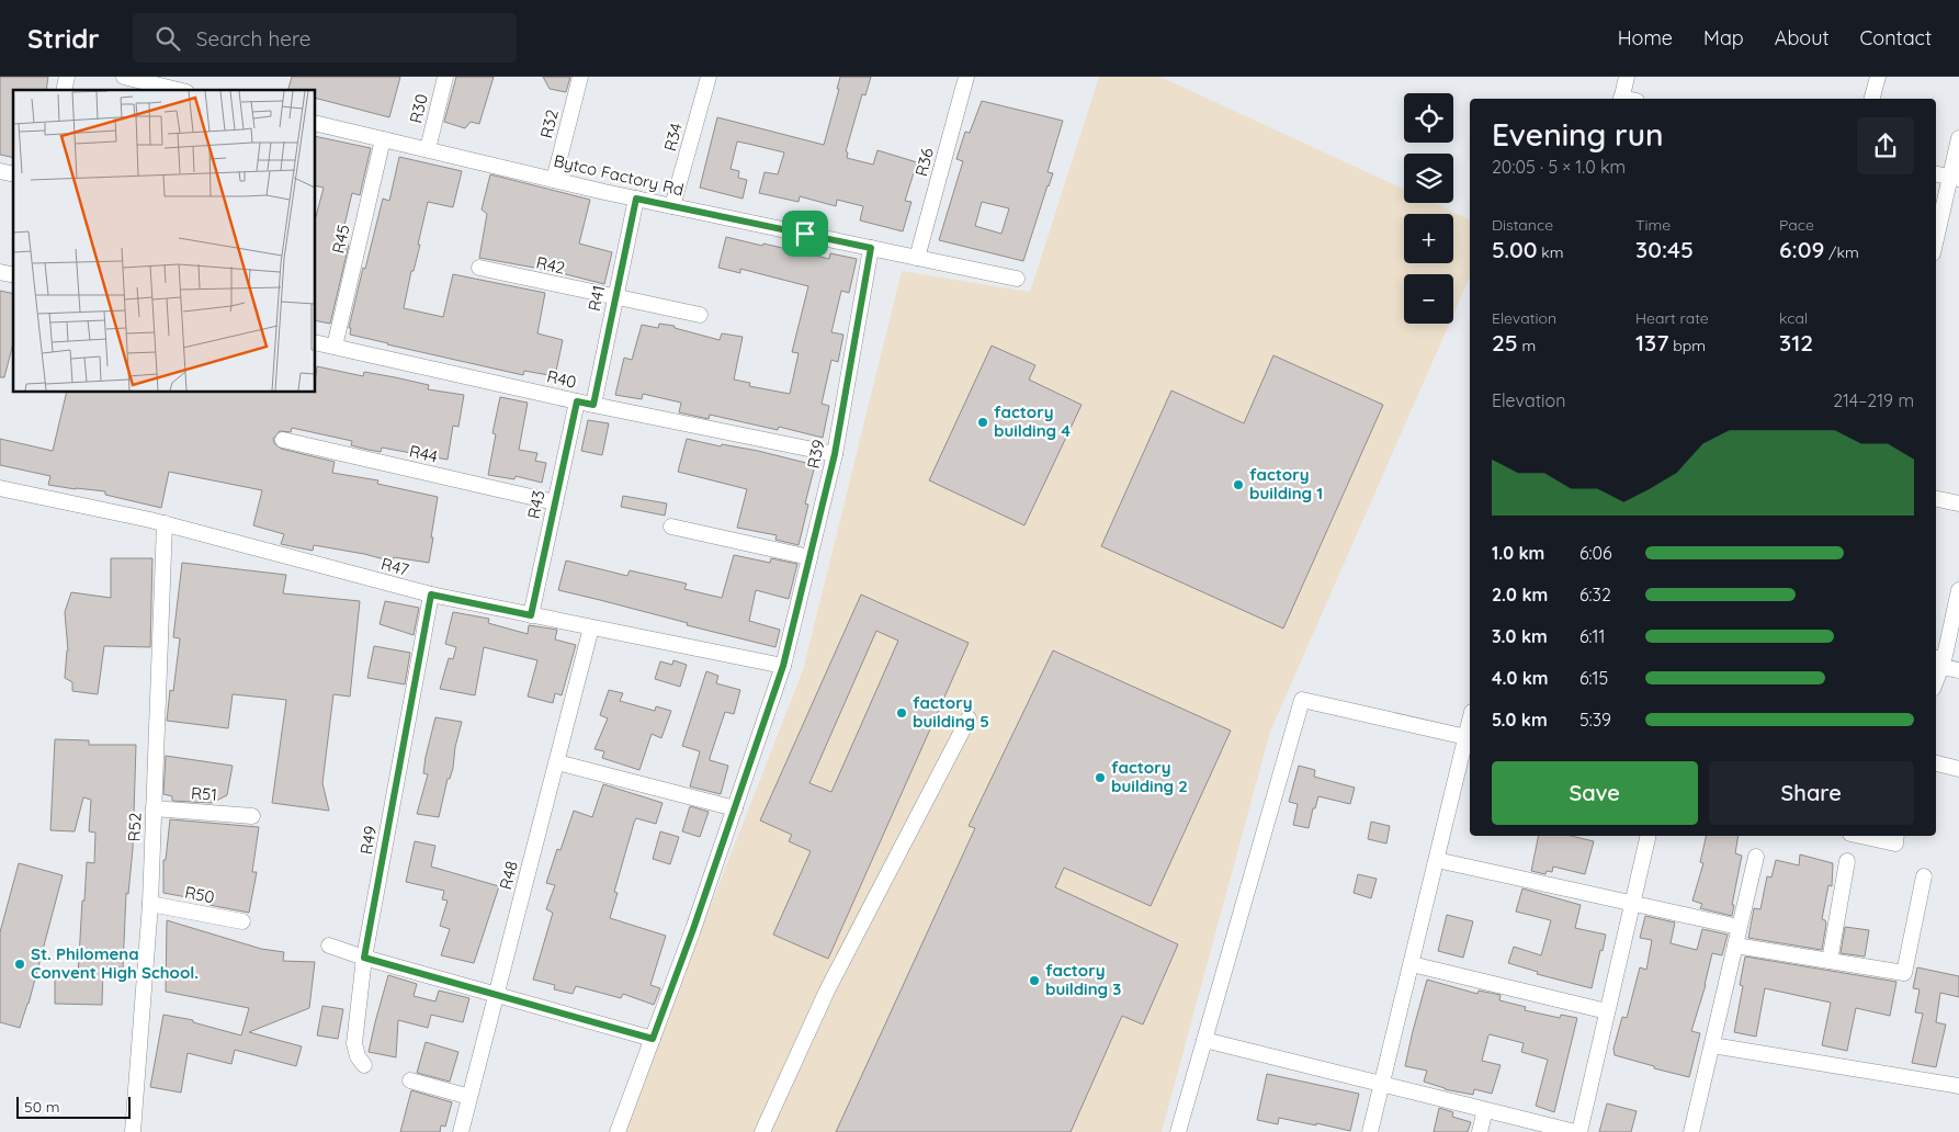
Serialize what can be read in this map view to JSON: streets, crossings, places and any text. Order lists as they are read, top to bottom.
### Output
{
  "streets": {
    "street": [
      "R30",
      "R32",
      "R34",
      "R36",
      "Bytco Factory Rd",
      "R45",
      "R42",
      "R41",
      "R40",
      "R44",
      "R39",
      "R43",
      "R47",
      "R51",
      "R52",
      "R49",
      "R48",
      "R50"
    ]
  },
  "crossings": [
    ["R30", "Bytco Factory Rd"],
    ["R32", "Bytco Factory Rd"],
    ["R34", "Bytco Factory Rd"],
    ["R36", "Bytco Factory Rd"],
    ["Bytco Factory Rd", "R45"],
    ["Bytco Factory Rd", "R41"],
    ["Bytco Factory Rd", "R39"],
    ["R45", "R40"],
    ["R42", "R41"],
    ["R41", "R40"],
    ["R40", "R39"],
    ["R40", "R43"],
    ["R44", "R43"],
    ["R39", "R47"],
    ["R43", "R47"],
    ["R47", "R52"],
    ["R47", "R49"],
    ["R47", "R48"],
    ["R51", "R52"],
    ["R52", "R50"]
  ],
  "places": [
    "factory building 4",
    "factory building 1",
    "factory building 5",
    "factory building 2",
    "St. Philomena Convent High School.",
    "factory building 3"
  ],
  "scale_bar": "50 m",
  "page": {
    "header": "Stridr",
    "search": "Search here",
    "nav": [
      "Home",
      "Map",
      "About",
      "Contact"
    ],
    "map_buttons": ["+", "−"],
    "heading": ["Evening run", "20:05 · 5 × 1.0 km"],
    "stats": [
      ["Distance", "5.00 km"],
      ["Time", "30:45"],
      ["Pace", "6:09 /km"],
      ["Elevation", "25 m"],
      ["Heart rate", "137 bpm"],
      ["kcal", "312"]
    ],
    "chart": ["Elevation", "214–219 m"],
    "list": [
      {
        "name": "1.0 km",
        "note": "6:06"
      },
      {
        "name": "2.0 km",
        "note": "6:32"
      },
      {
        "name": "3.0 km",
        "note": "6:11"
      },
      {
        "name": "4.0 km",
        "note": "6:15"
      },
      {
        "name": "5.0 km",
        "note": "5:39"
      }
    ],
    "buttons": ["Save", "Share"],
    "scale": "50 m"
  }
}
